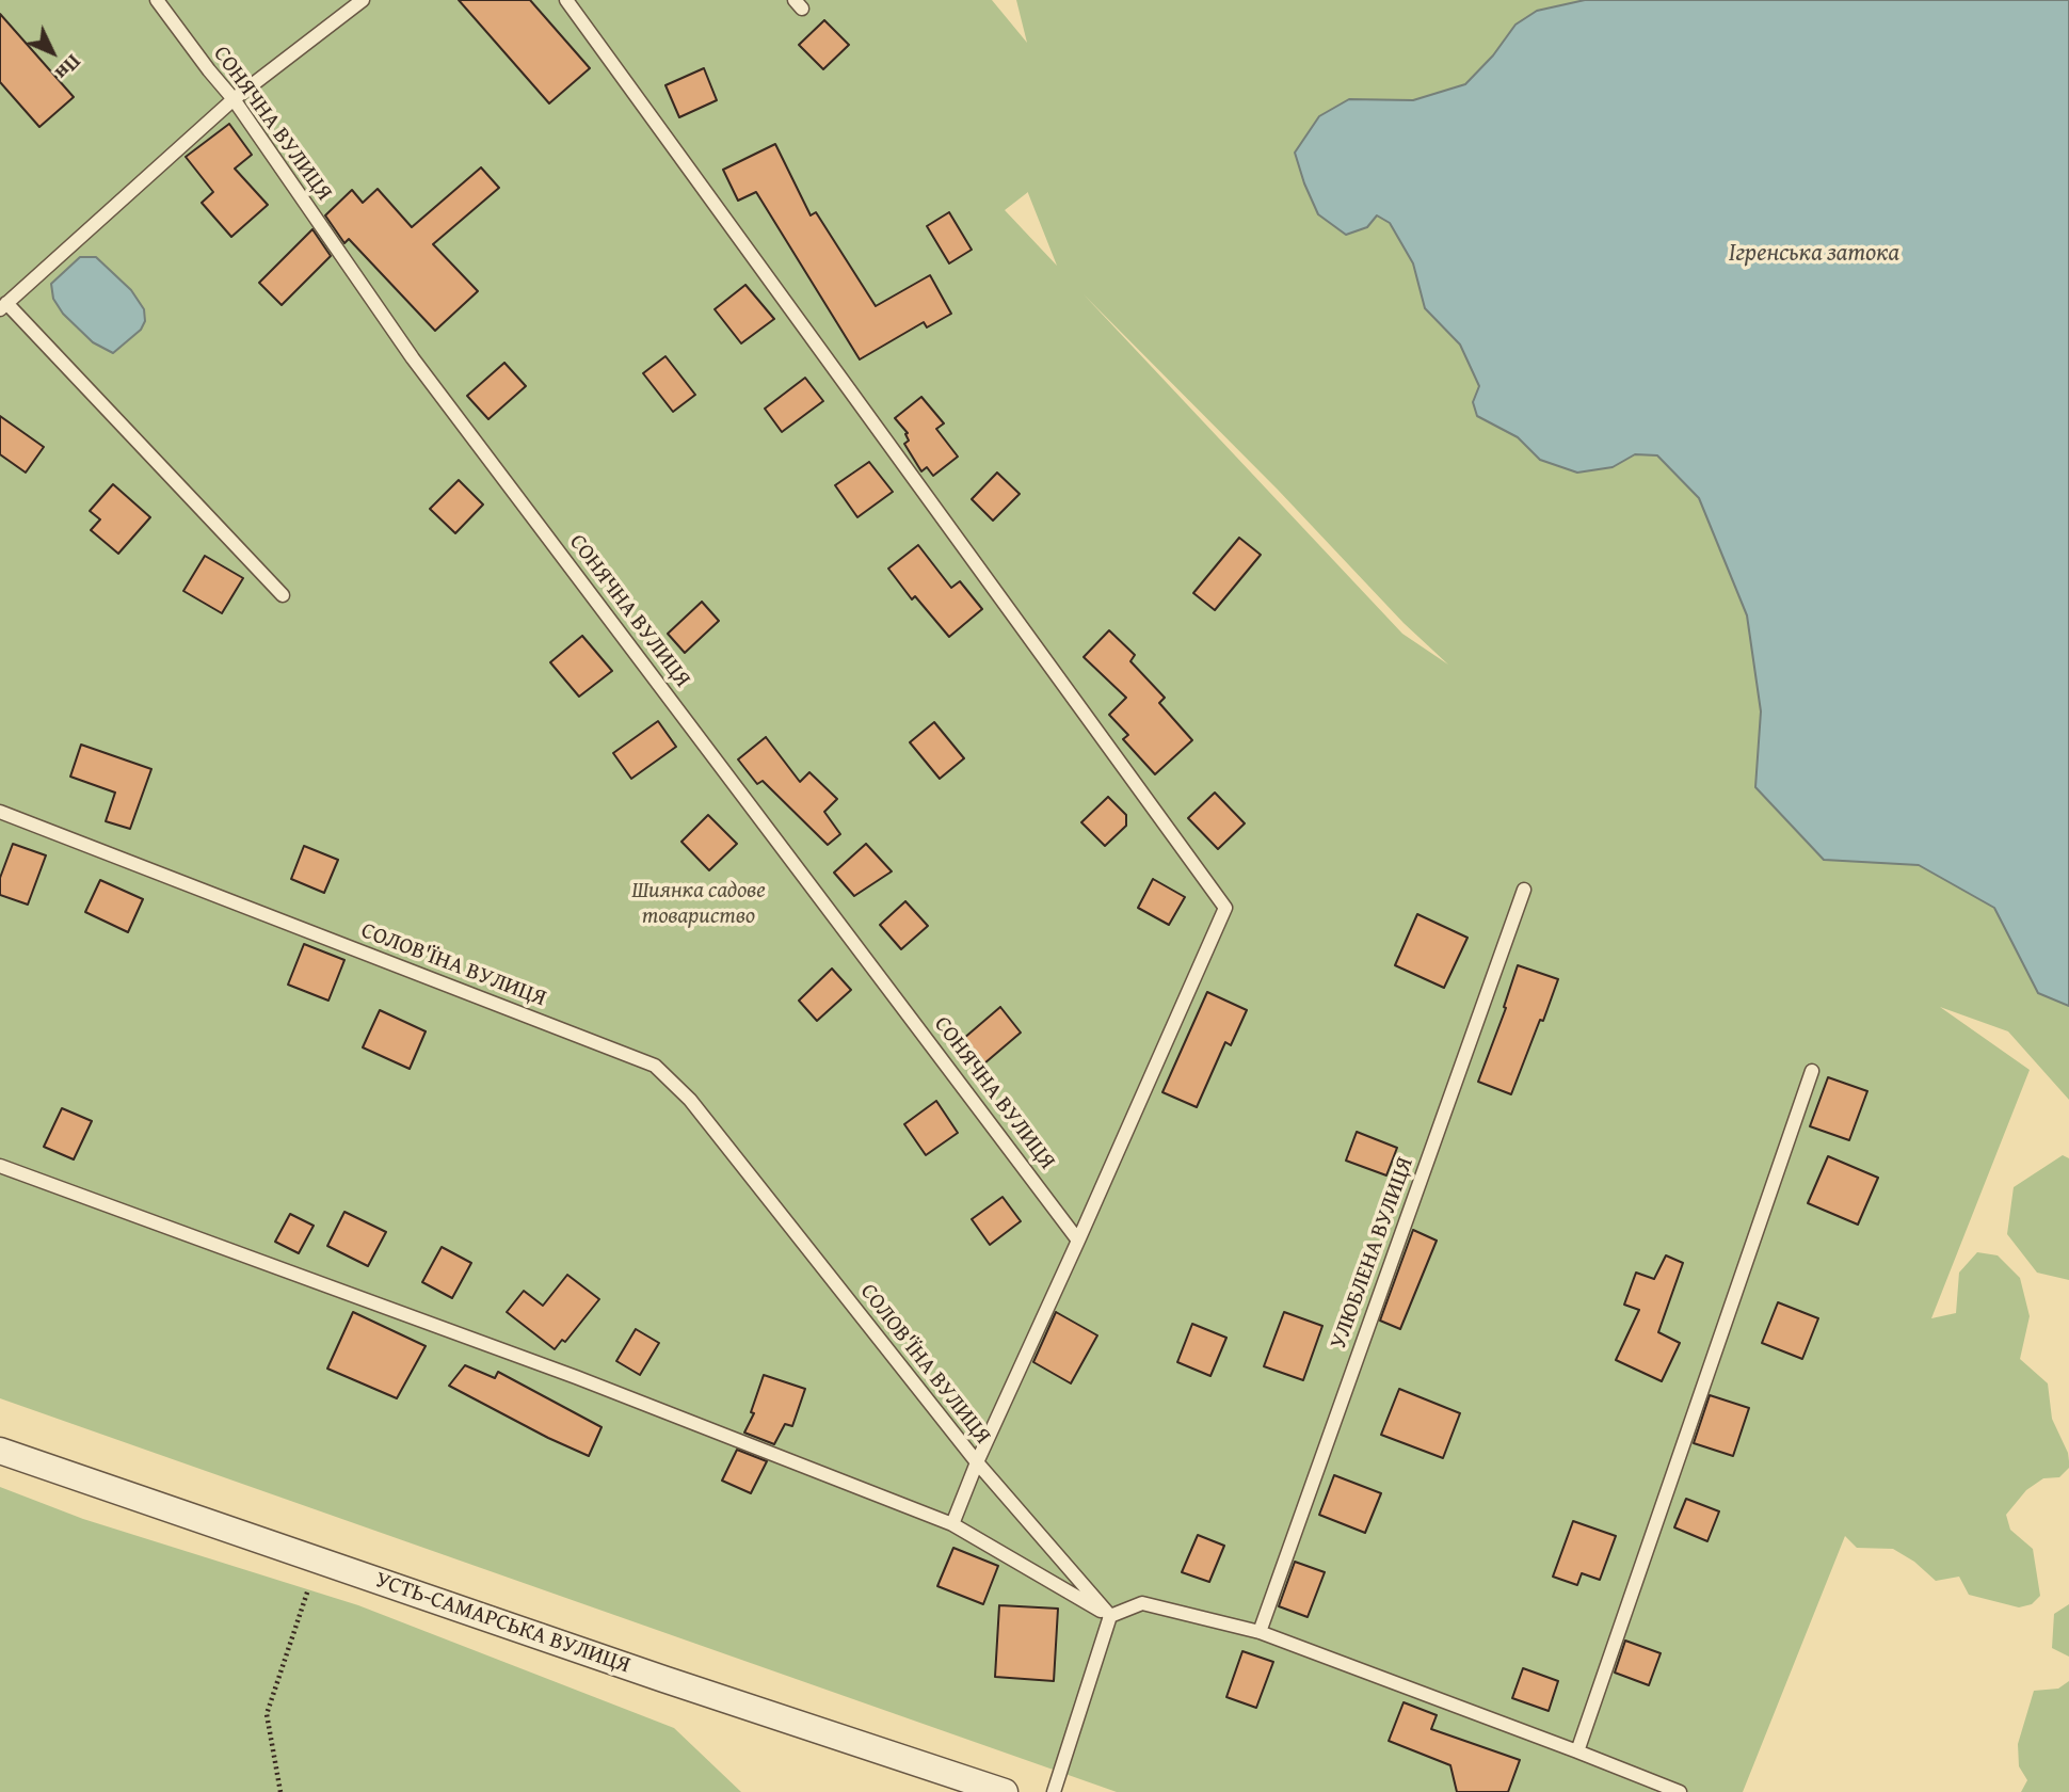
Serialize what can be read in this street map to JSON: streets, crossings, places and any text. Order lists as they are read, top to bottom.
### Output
{
  "streets": {
    "street": ["УСТЬ-САМАРСЬКА ВУЛИЦЯ"],
    "lane": ["СОНЯЧНА ВУЛИЦЯ", "СОЛОВ'ЇНА ВУЛИЦЯ", "УЛЮБЛЕНА ВУЛИЦЯ"]
  },
  "water": ["Ігренська затока"],
  "parks": ["Шиянка садове товариство"],
  "north": "bottom right"
}
